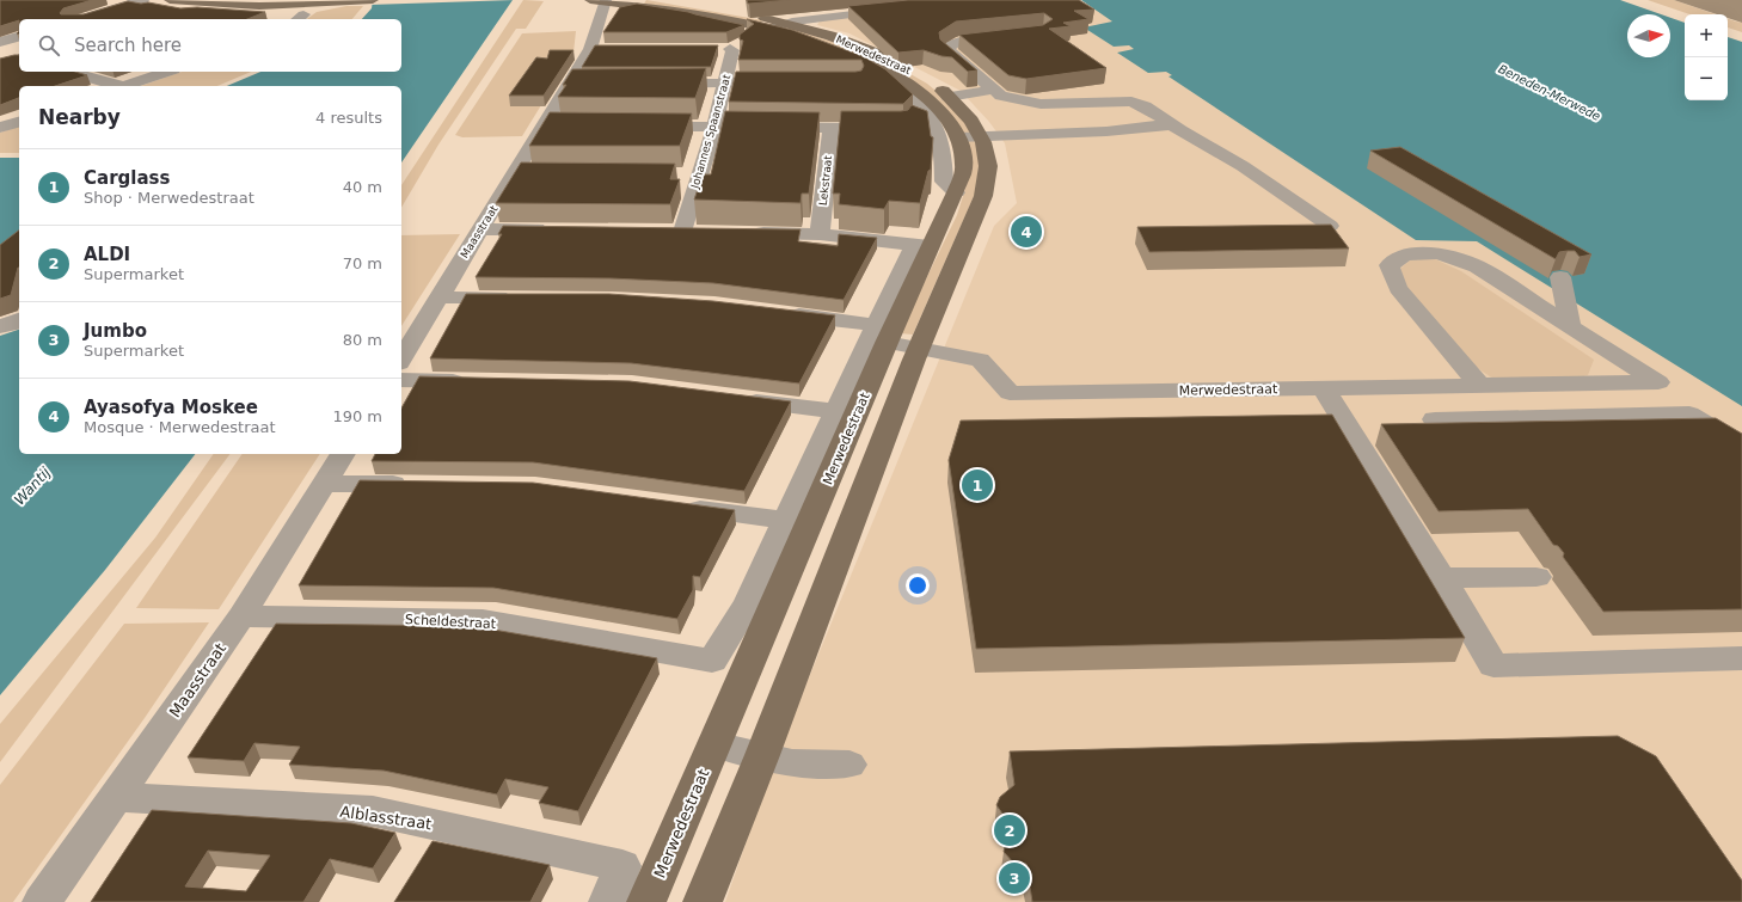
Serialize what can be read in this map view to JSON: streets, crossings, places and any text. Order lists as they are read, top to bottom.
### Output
{
  "streets": {
    "main road": ["Merwedestraat"],
    "street": [
      "Johannes Spaanstraat",
      "Lekstraat",
      "Maasstraat",
      "Scheldestraat",
      "Alblasstraat"
    ]
  },
  "crossings": [
    ["Merwedestraat", "Maasstraat"],
    ["Merwedestraat", "Scheldestraat"],
    ["Maasstraat", "Scheldestraat"],
    ["Maasstraat", "Alblasstraat"]
  ],
  "water": ["Beneden-Merwede", "Wantij"],
  "north": "right",
  "page": {
    "map_buttons": ["+", "−"],
    "search": "Search here",
    "heading": ["Nearby", "4 results"],
    "list": [
      {
        "mark": "1",
        "name": "Carglass",
        "note": "Shop · Merwedestraat",
        "value": "40 m"
      },
      {
        "mark": "2",
        "name": "ALDI",
        "note": "Supermarket",
        "value": "70 m"
      },
      {
        "mark": "3",
        "name": "Jumbo",
        "note": "Supermarket",
        "value": "80 m"
      },
      {
        "mark": "4",
        "name": "Ayasofya Moskee",
        "note": "Mosque · Merwedestraat",
        "value": "190 m"
      }
    ],
    "pins": [
      "4",
      "1",
      "2",
      "3"
    ]
  }
}
